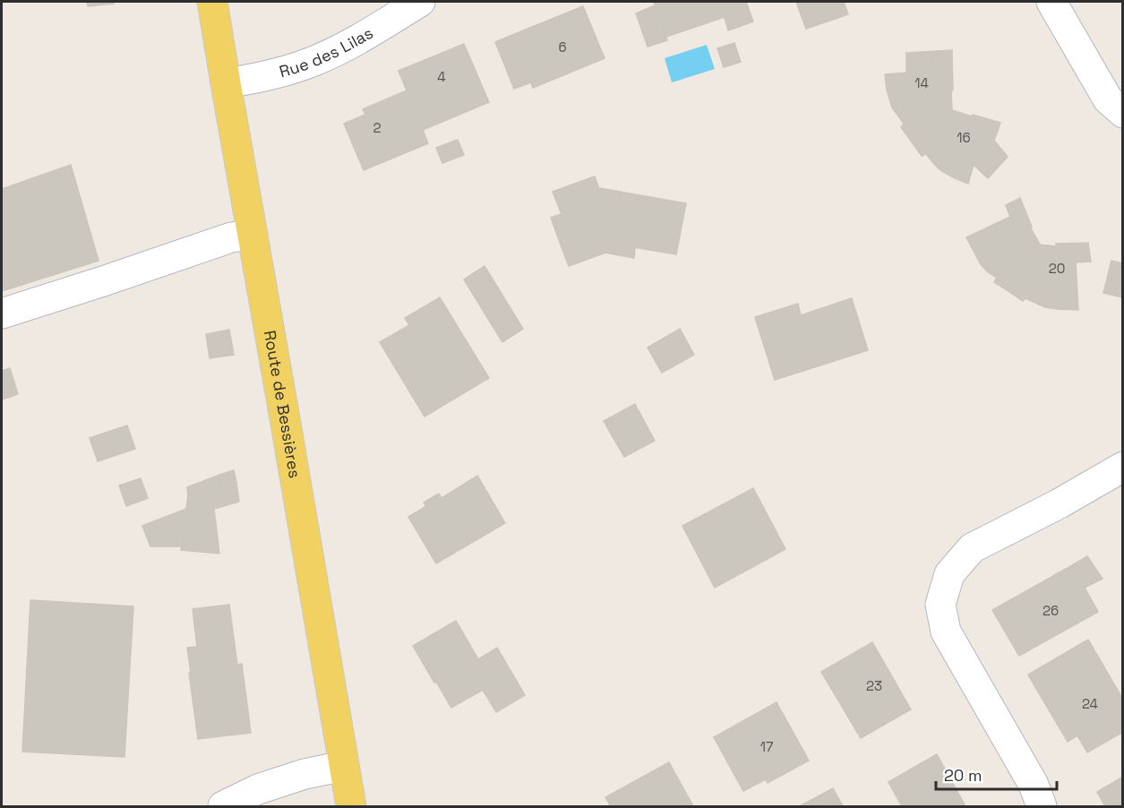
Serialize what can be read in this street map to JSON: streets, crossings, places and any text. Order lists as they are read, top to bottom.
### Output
{
  "streets": {
    "main road": ["Route de Bessières"],
    "street": ["Rue des Lilas"]
  },
  "crossings": [
    ["Rue des Lilas", "Route de Bessières"]
  ],
  "house_numbers": [
    "6",
    "4",
    "14",
    "2",
    "16",
    "20",
    "26",
    "23",
    "24",
    "17"
  ],
  "scale_bar": "20 m"
}
